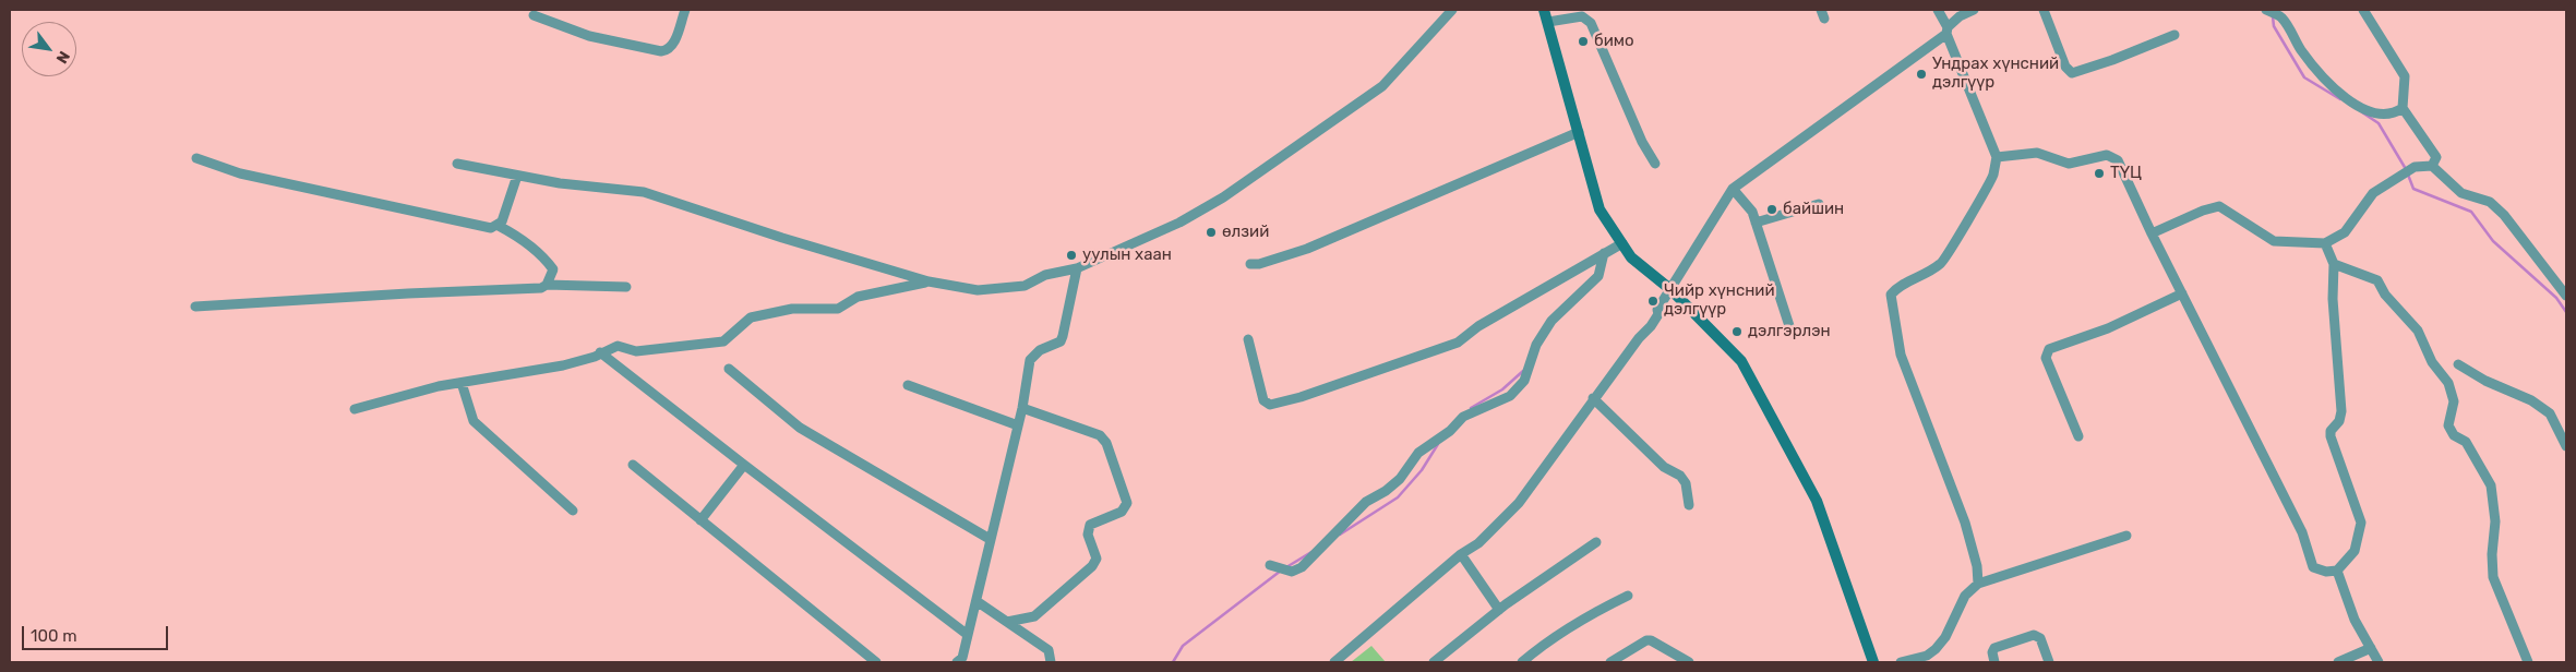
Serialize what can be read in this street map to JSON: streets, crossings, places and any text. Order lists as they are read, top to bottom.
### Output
{
  "places": [
    "бимо",
    "Ундрах хүнсний дэлгүүр",
    "ТҮЦ",
    "байшин",
    "өлзий",
    "уулын хаан",
    "Чийр хүнсний дэлгүүр",
    "дэлгэрлэн"
  ],
  "scale_bar": "100 m",
  "north": "bottom right"
}
